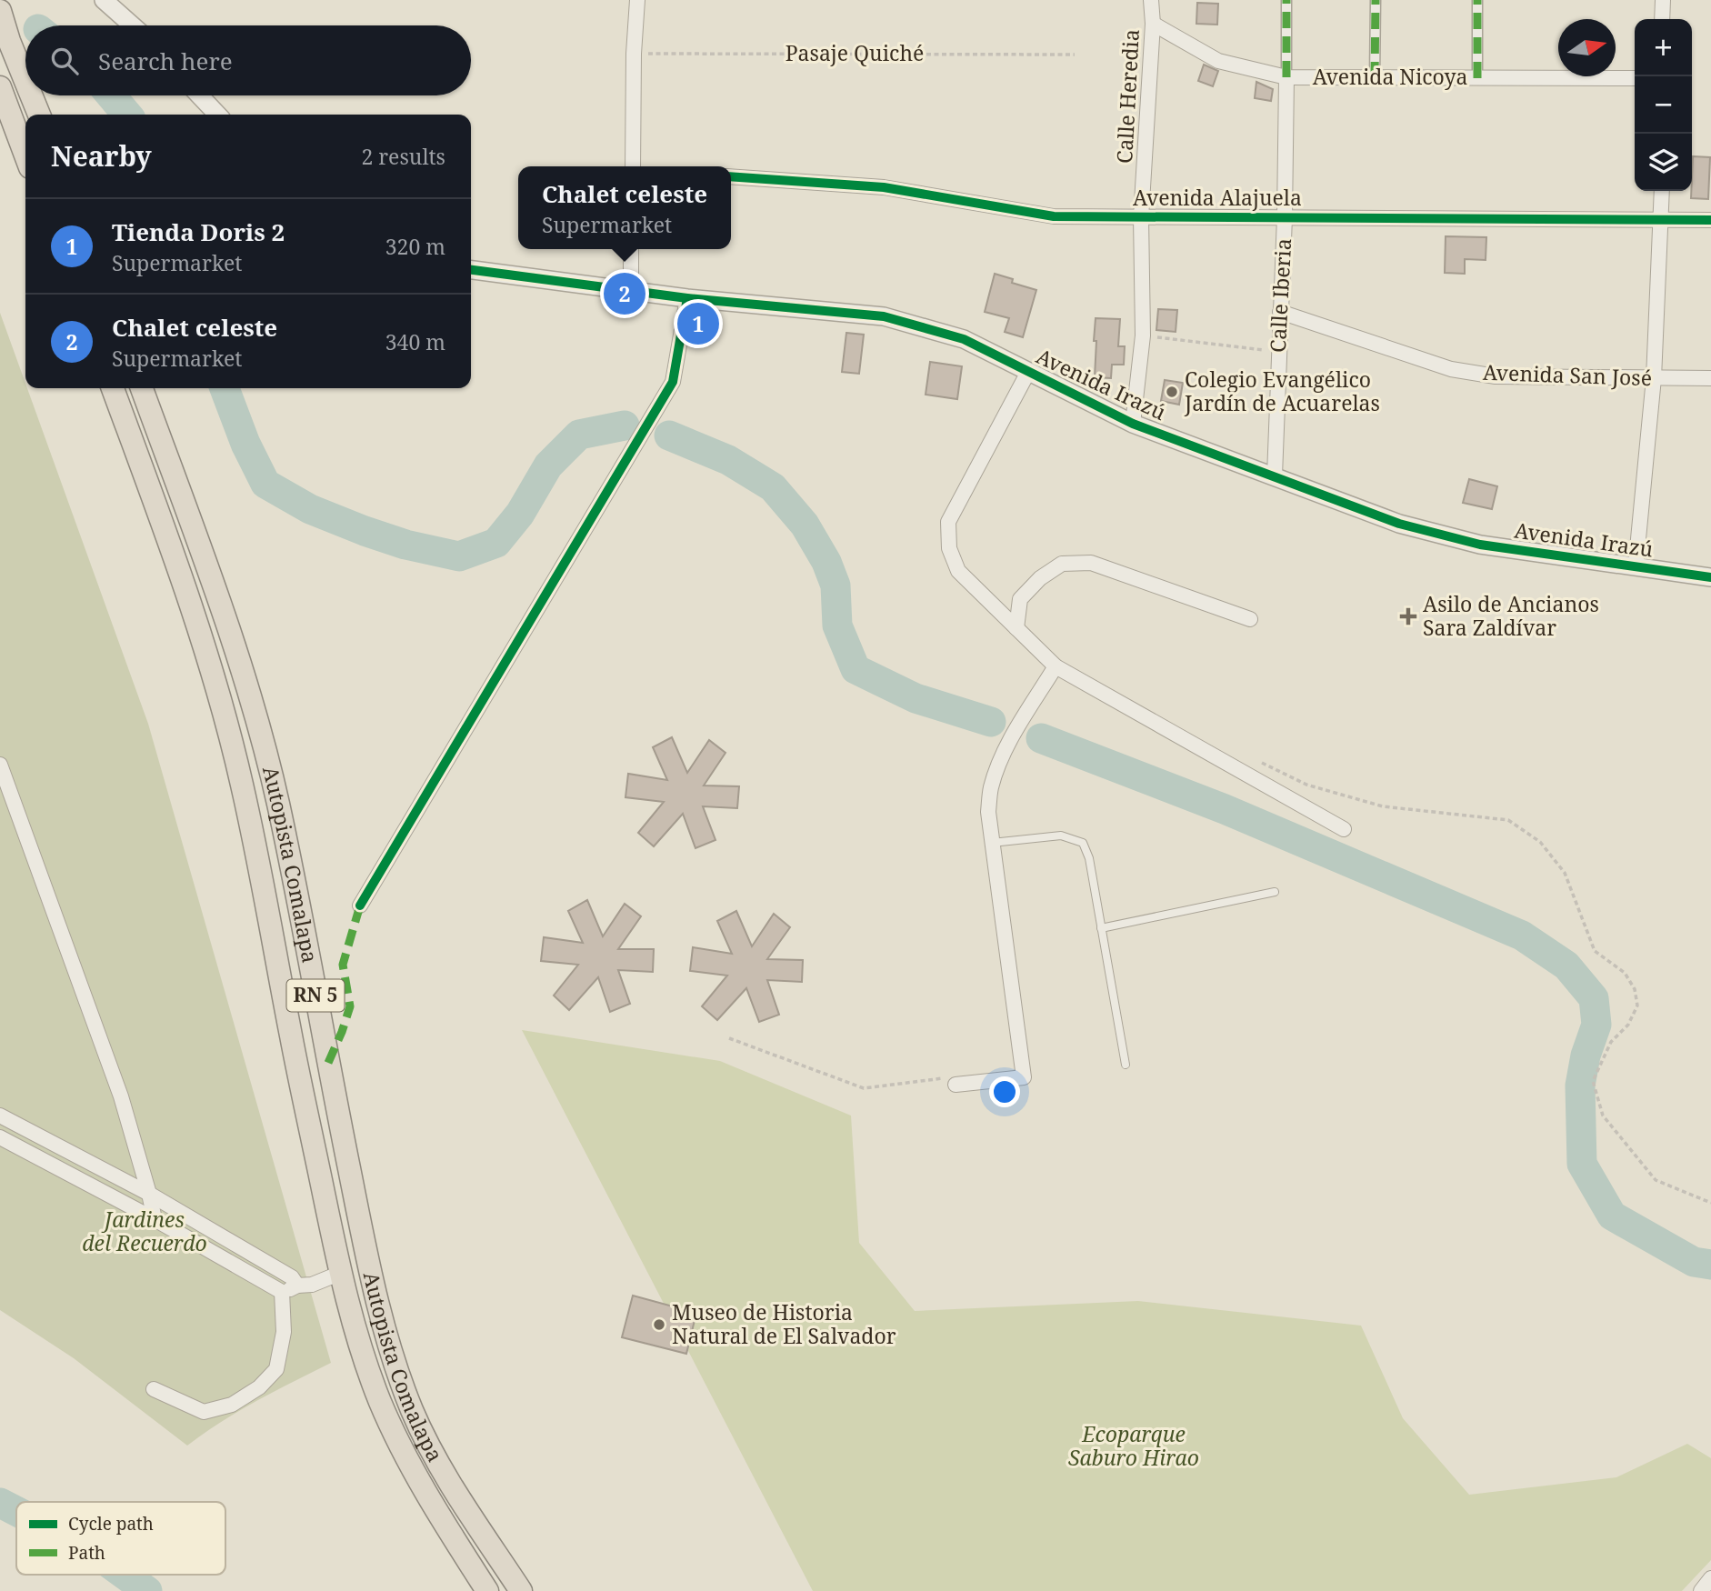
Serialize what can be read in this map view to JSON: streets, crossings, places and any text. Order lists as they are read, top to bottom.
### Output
{
  "streets": {
    "highway": ["Autopista Comalapa", "RN 5"],
    "street": [
      "Avenida Nicoya",
      "Calle Heredia",
      "Avenida Alajuela",
      "Calle Iberia",
      "Avenida San José",
      "Avenida Irazú"
    ],
    "path": ["Pasaje Quiché"]
  },
  "crossings": [
    ["Avenida Nicoya", "Calle Heredia"],
    ["Avenida Nicoya", "Calle Iberia"],
    ["Calle Heredia", "Avenida Alajuela"],
    ["Calle Heredia", "Avenida Irazú"],
    ["Avenida Alajuela", "Calle Iberia"],
    ["Calle Iberia", "Avenida San José"],
    ["Calle Iberia", "Avenida Irazú"]
  ],
  "parks": ["Jardines del Recuerdo", "Ecoparque Saburo Hirao"],
  "places": {
    "other": ["Colegio Evangélico Jardín de Acuarelas", "Museo de Historia Natural de El Salvador"],
    "health": ["Asilo de Ancianos Sara Zaldívar"]
  },
  "legend": ["Cycle path", "Path"],
  "north": "right",
  "page": {
    "map_buttons": ["+", "−"],
    "search": "Search here",
    "heading": ["Nearby", "2 results"],
    "popup": ["Chalet celeste", "Supermarket"],
    "list": [
      {
        "mark": "1",
        "name": "Tienda Doris 2",
        "note": "Supermarket",
        "value": "320 m"
      },
      {
        "mark": "2",
        "name": "Chalet celeste",
        "note": "Supermarket",
        "value": "340 m"
      }
    ],
    "pins": ["2", "1"]
  }
}
